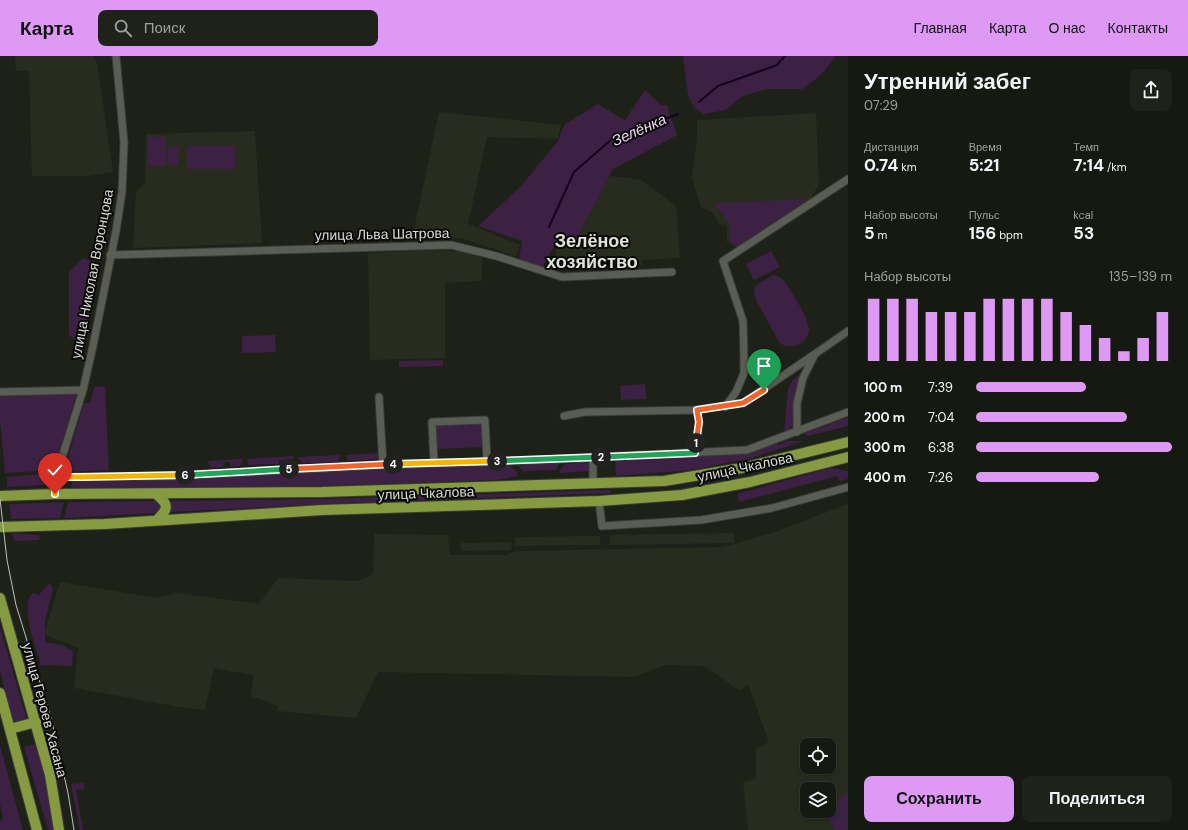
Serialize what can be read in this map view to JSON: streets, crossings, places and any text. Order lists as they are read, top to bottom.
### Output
{
  "streets": {
    "main road": ["улица Чкалова", "улица Героев Хасана"],
    "street": ["улица Льва Шатрова", "улица Николая Воронцова"]
  },
  "crossings": [
    ["улица Льва Шатрова", "улица Николая Воронцова"],
    ["улица Николая Воронцова", "улица Чкалова"]
  ],
  "districts": ["Зелёное хозяйство"],
  "water": ["Зелёнка"],
  "page": {
    "header": "Карта",
    "search": "Поиск",
    "nav": [
      "Главная",
      "Карта",
      "О нас",
      "Контакты"
    ],
    "heading": ["Утренний забег", "07:29"],
    "stats": [
      ["Дистанция", "0.74 km"],
      ["Время", "5:21"],
      ["Темп", "7:14 /km"],
      ["Набор высоты", "5 m"],
      ["Пульс", "156 bpm"],
      ["kcal", "53"]
    ],
    "chart": ["Набор высоты", "135–139 m"],
    "list": [
      {
        "name": "100 m",
        "note": "7:39"
      },
      {
        "name": "200 m",
        "note": "7:04"
      },
      {
        "name": "300 m",
        "note": "6:38"
      },
      {
        "name": "400 m",
        "note": "7:26"
      }
    ],
    "pins": [
      "1",
      "2",
      "3",
      "4",
      "5",
      "6"
    ],
    "buttons": ["Сохранить", "Поделиться"]
  }
}
